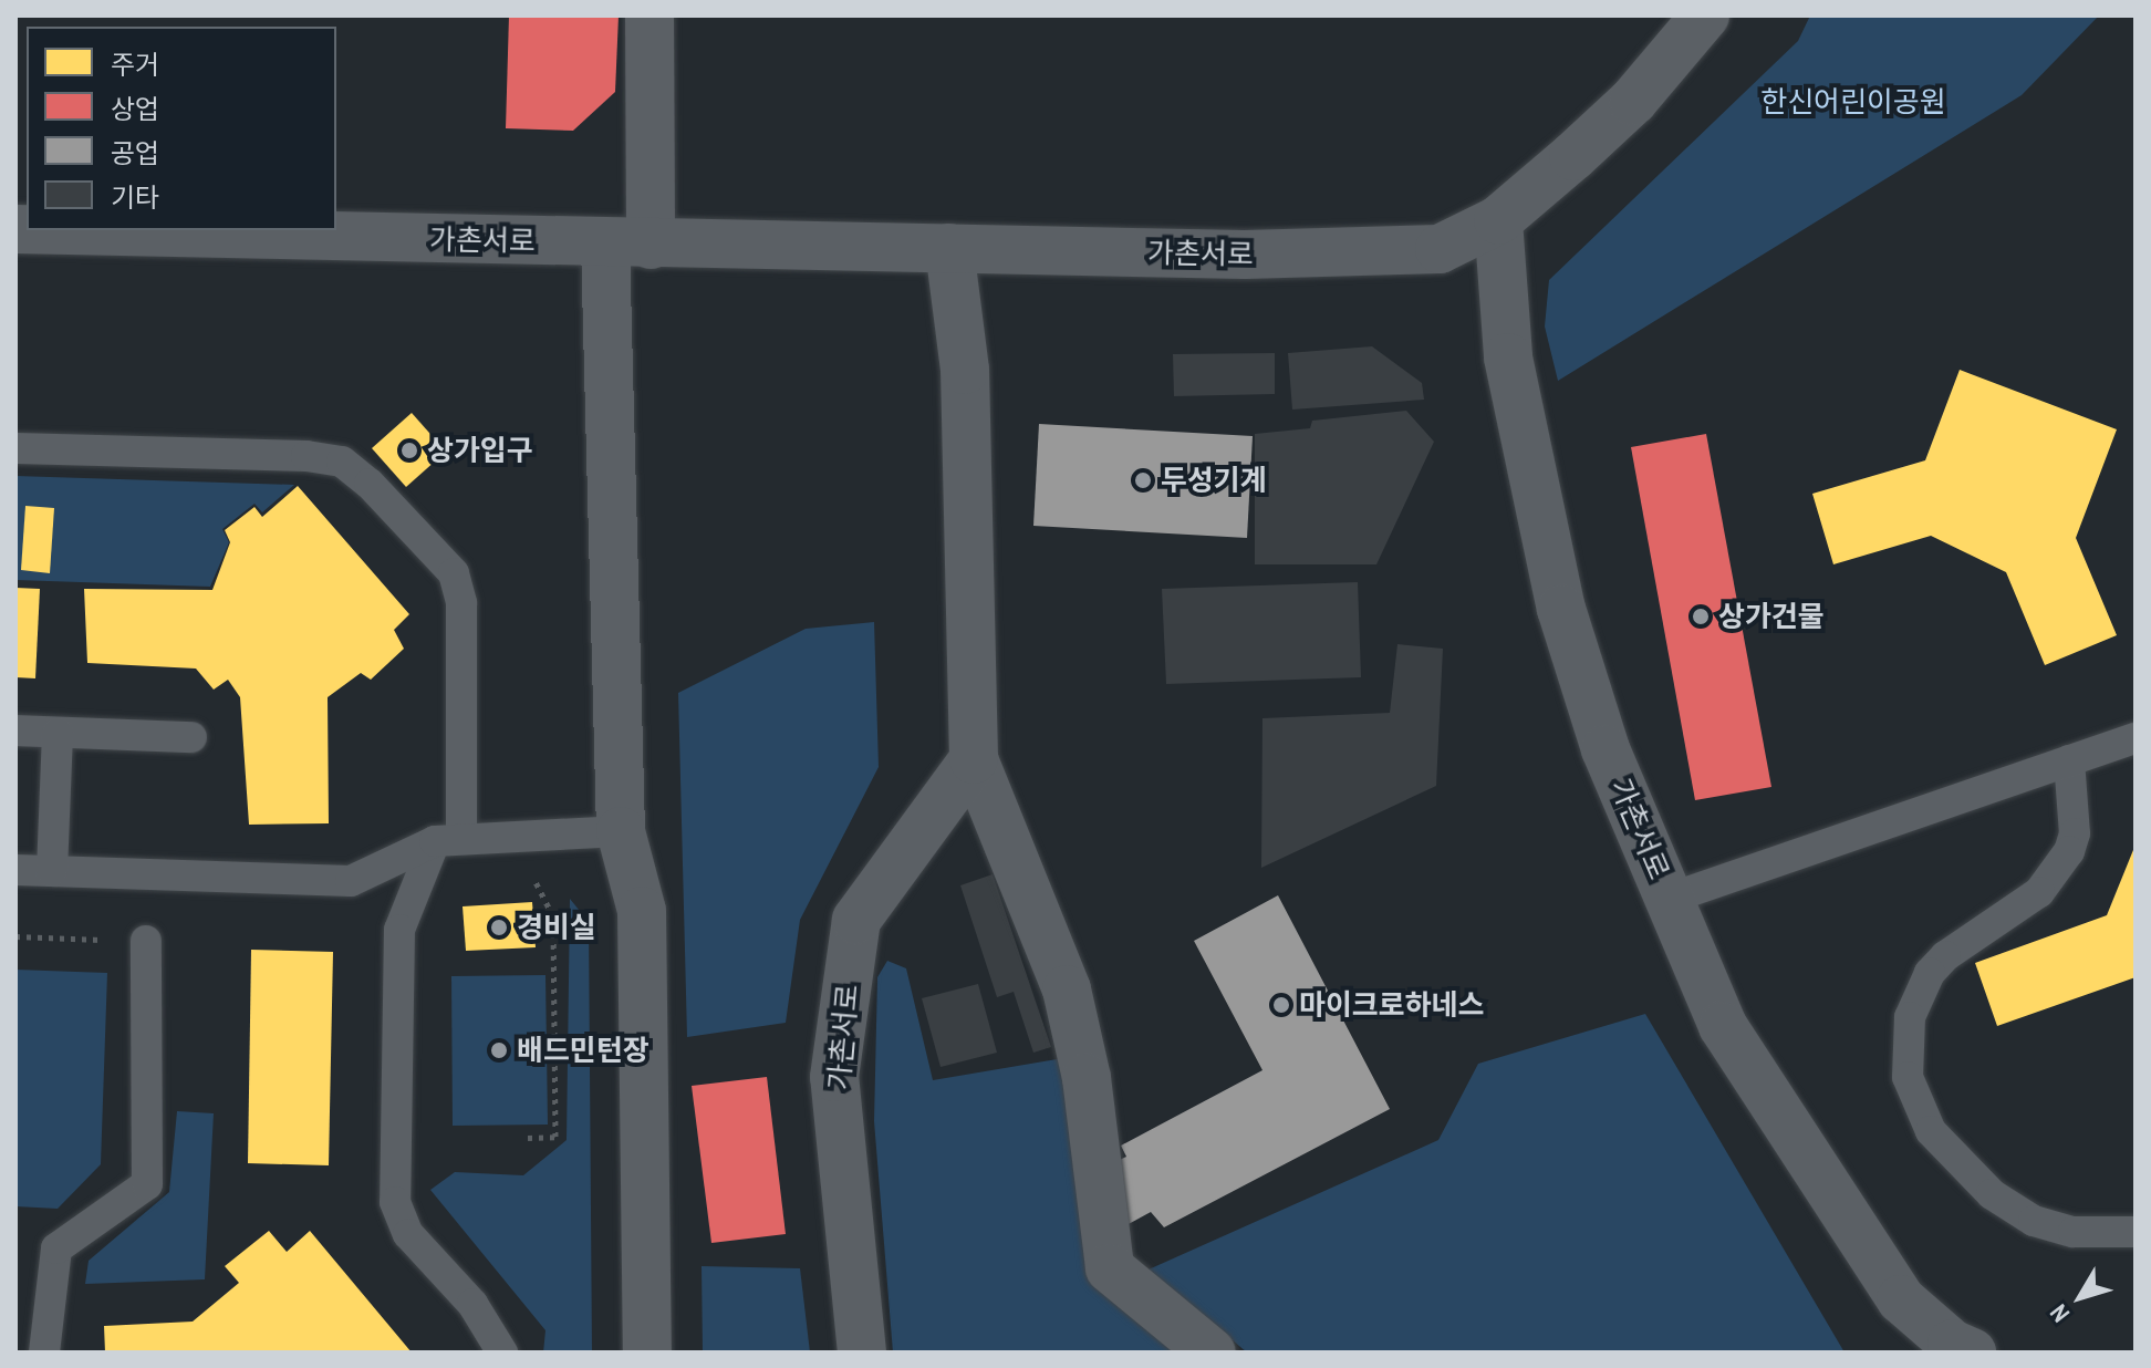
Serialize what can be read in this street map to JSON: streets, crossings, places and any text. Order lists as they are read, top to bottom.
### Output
{
  "streets": {
    "street": ["가촌서로"]
  },
  "parks": ["한신어린이공원"],
  "places": [
    "상가입구",
    "두성기계",
    "상가건물",
    "경비실",
    "마이크로하네스",
    "배드민턴장"
  ],
  "legend": [
    "주거",
    "상업",
    "공업",
    "기타"
  ],
  "north": "bottom left"
}
